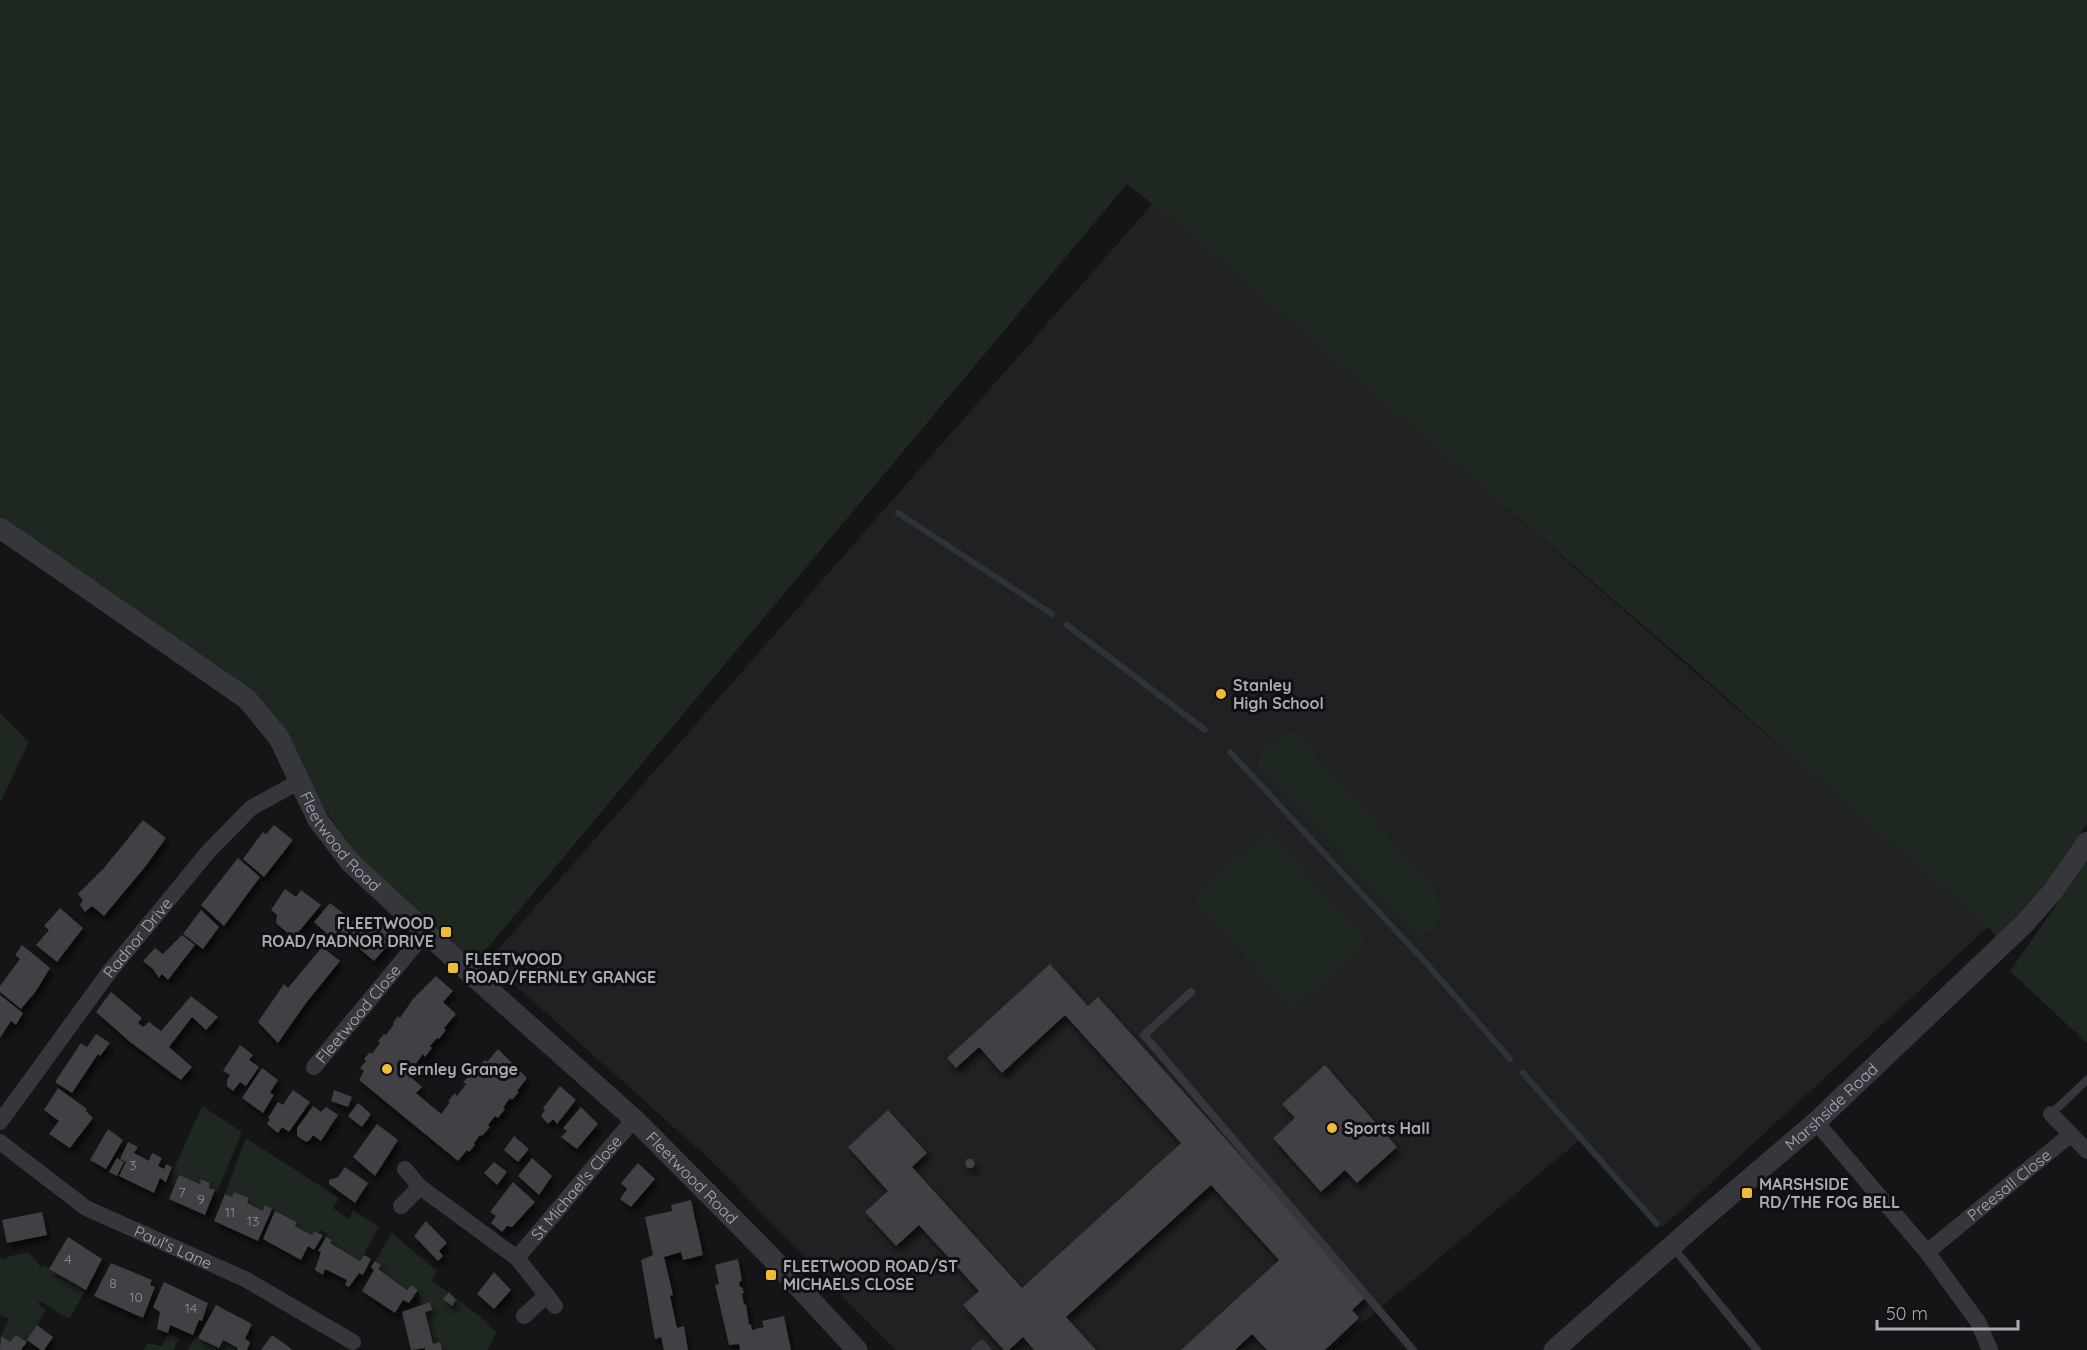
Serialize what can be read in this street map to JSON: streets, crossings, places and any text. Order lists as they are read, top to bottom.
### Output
{
  "streets": {
    "street": [
      "Fleetwood Road",
      "Radnor Drive",
      "Fleetwood Close",
      "Marshside Road",
      "Preesall Close",
      "St Michael's Close",
      "Paul's Lane"
    ]
  },
  "crossings": [
    ["Fleetwood Road", "Radnor Drive"],
    ["Fleetwood Road", "Fleetwood Close"],
    ["Fleetwood Road", "St Michael's Close"]
  ],
  "places": {
    "other": ["Stanley High School", "Fernley Grange", "Sports Hall"],
    "transit": [
      "FLEETWOOD ROAD/RADNOR DRIVE",
      "FLEETWOOD ROAD/FERNLEY GRANGE",
      "MARSHSIDE RD/THE FOG BELL",
      "FLEETWOOD ROAD/ST MICHAELS CLOSE"
    ]
  },
  "house_numbers": [
    "3",
    "7",
    "9",
    "11",
    "13",
    "4",
    "8",
    "10",
    "14"
  ],
  "scale_bar": "50 m"
}
